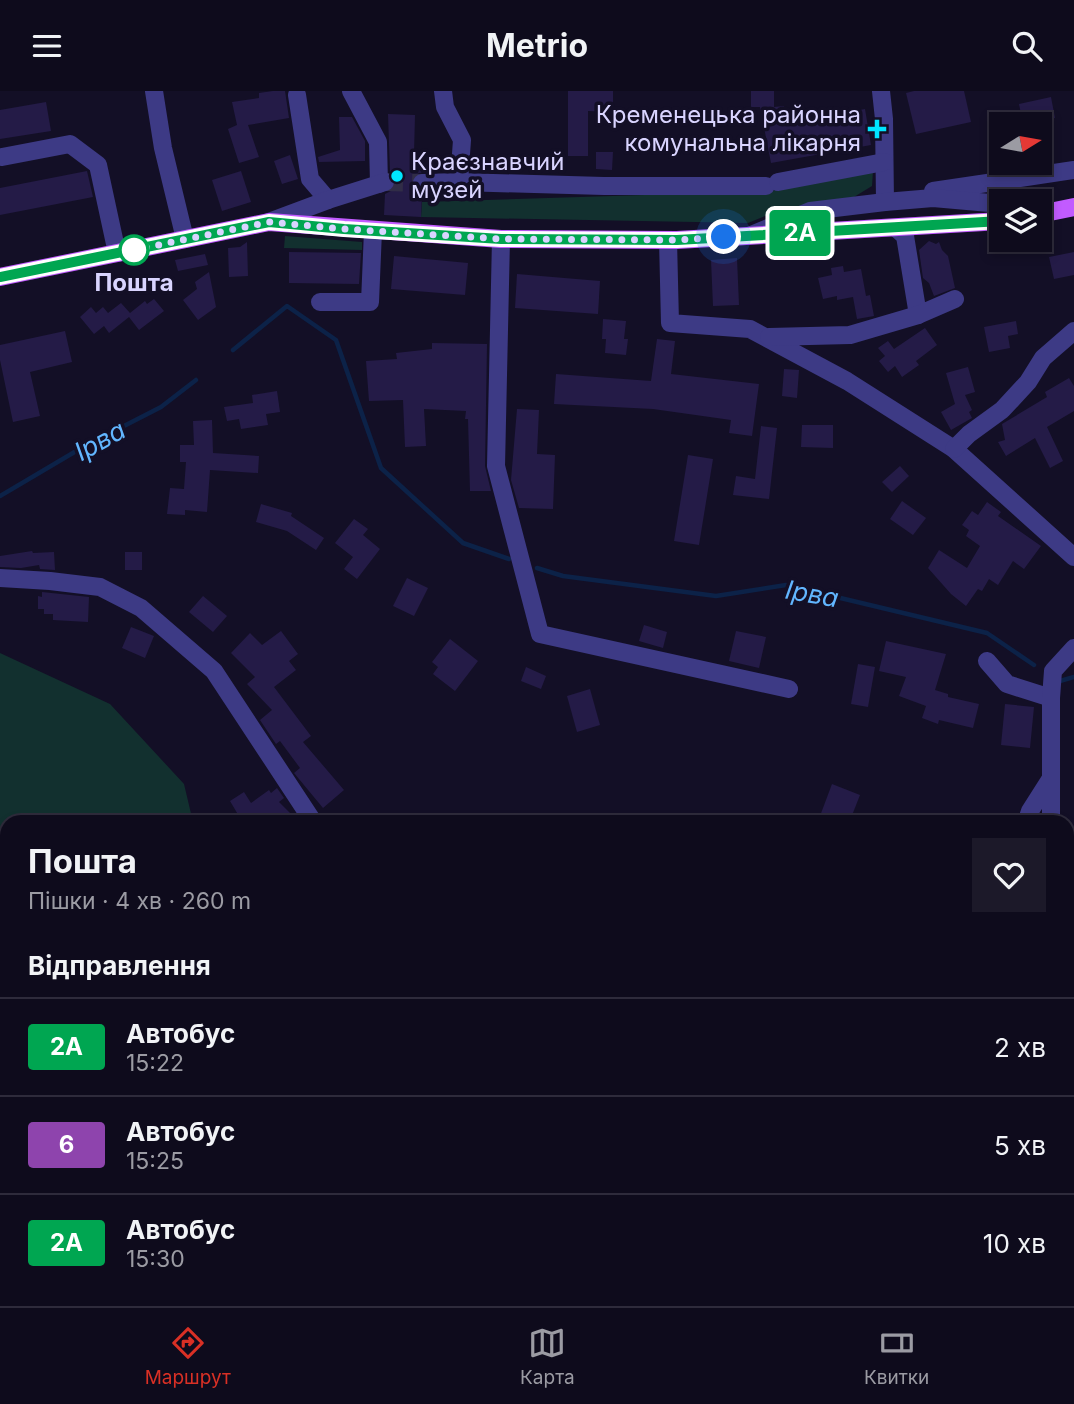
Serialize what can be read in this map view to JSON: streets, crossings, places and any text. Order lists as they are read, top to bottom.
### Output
{
  "water": ["Ірва"],
  "places": {
    "health": ["Кременецька районна комунальна лікарня"],
    "other": ["Краєзнавчий музей", "Пошта"]
  },
  "lines": ["bus line 2A"],
  "north": "right",
  "page": {
    "header": "Metrio",
    "on_map": "2A",
    "heading": [
      ["Пошта", "Пішки · 4 хв · 260 m"],
      "Відправлення"
    ],
    "list": [
      {
        "mark": "2A",
        "name": "Автобус",
        "note": "15:22",
        "value": "2 хв"
      },
      {
        "mark": "6",
        "name": "Автобус",
        "note": "15:25",
        "value": "5 хв"
      },
      {
        "mark": "2A",
        "name": "Автобус",
        "note": "15:30",
        "value": "10 хв"
      }
    ],
    "tabs": ["Маршрут", "Карта", "Квитки"]
  }
}
